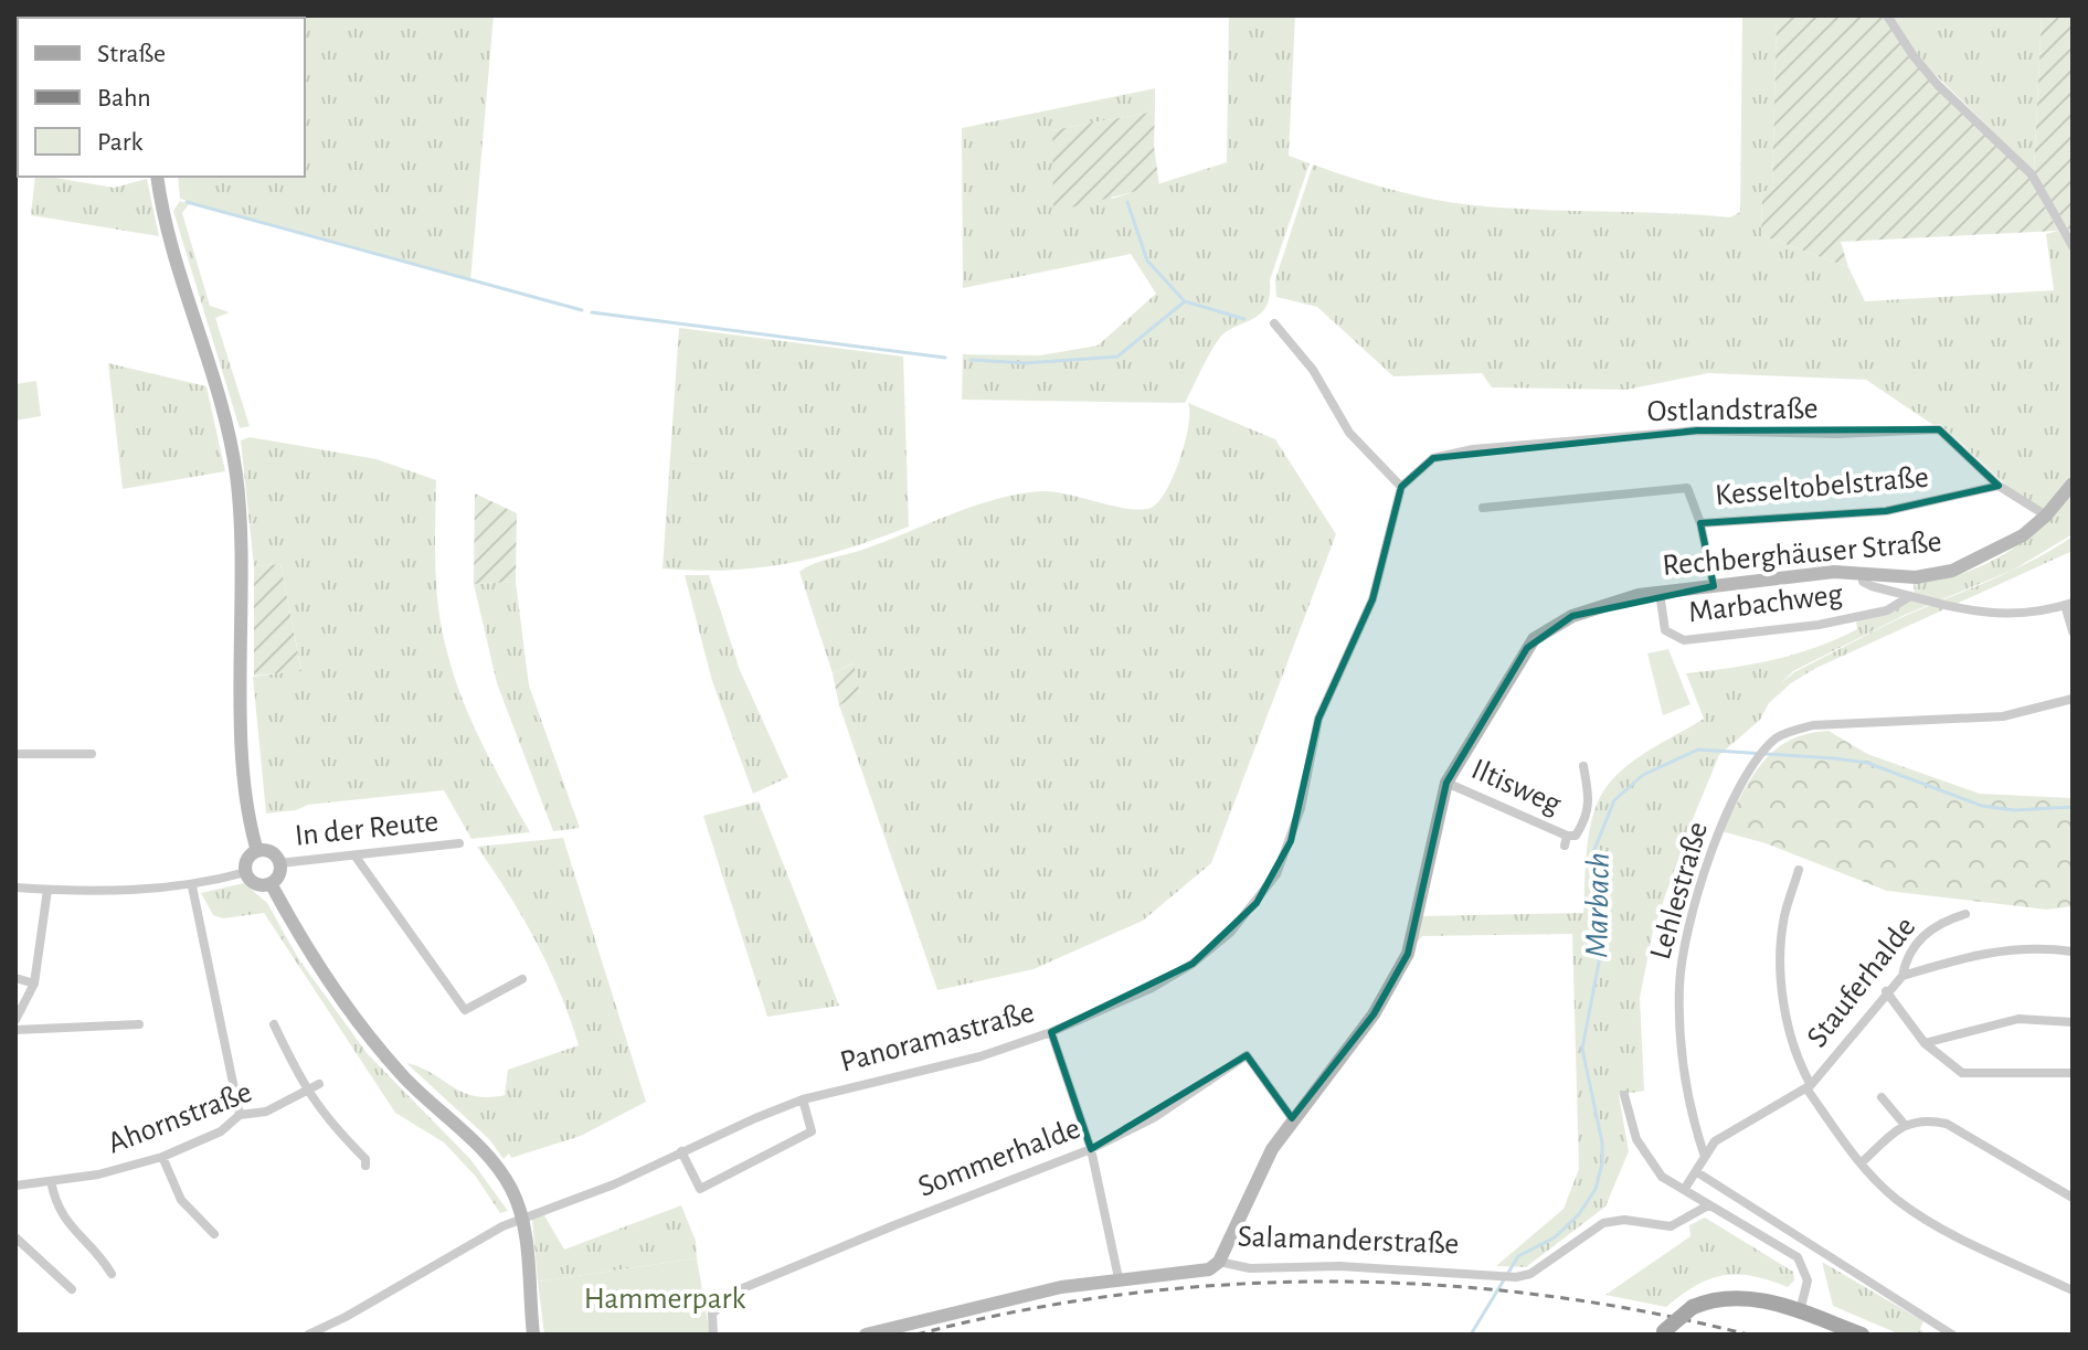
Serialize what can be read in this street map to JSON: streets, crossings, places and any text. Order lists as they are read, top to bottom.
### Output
{
  "streets": {
    "street": [
      "Ostlandstraße",
      "Kesseltobelstraße",
      "Rechberghäuser Straße",
      "Marbachweg",
      "Iltisweg",
      "In der Reute",
      "Lehlestraße",
      "Stauferhalde",
      "Panoramastraße",
      "Ahornstraße",
      "Sommerhalde",
      "Salamanderstraße"
    ]
  },
  "crossings": [
    ["Ostlandstraße", "Kesseltobelstraße"],
    ["Ostlandstraße", "Rechberghäuser Straße"],
    ["Ostlandstraße", "Panoramastraße"],
    ["Kesseltobelstraße", "Rechberghäuser Straße"],
    ["Rechberghäuser Straße", "Marbachweg"],
    ["Rechberghäuser Straße", "Iltisweg"],
    ["Rechberghäuser Straße", "Sommerhalde"],
    ["Rechberghäuser Straße", "Salamanderstraße"],
    ["Lehlestraße", "Stauferhalde"]
  ],
  "water": ["Marbach"],
  "parks": ["Hammerpark"],
  "legend": ["Straße", "Bahn", "Park"]
}
